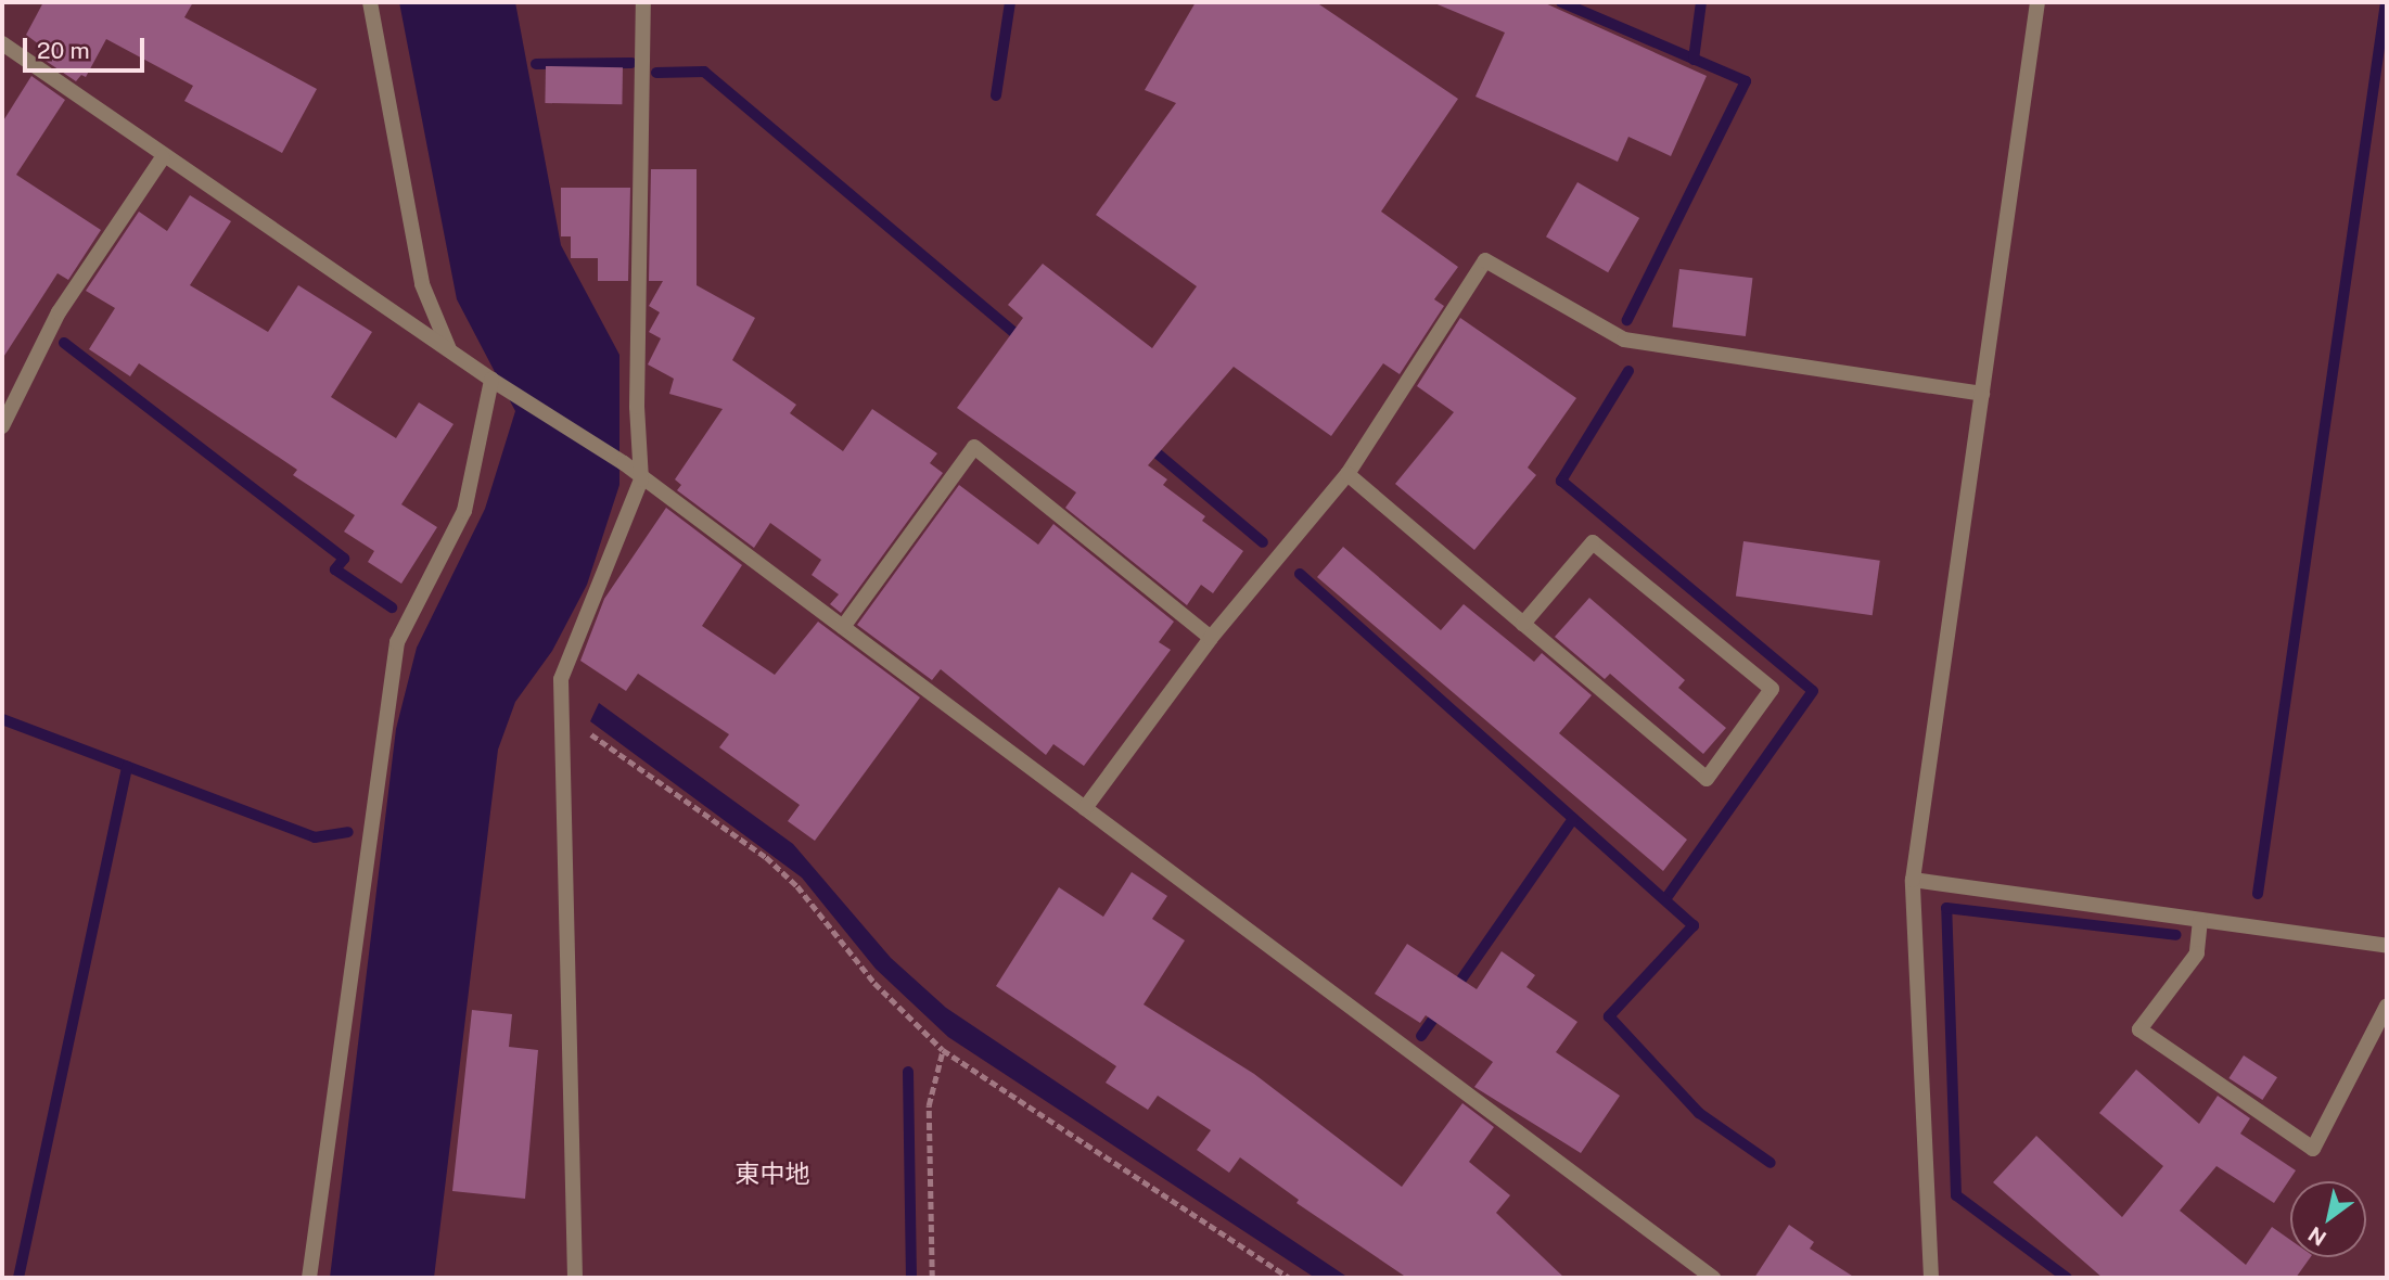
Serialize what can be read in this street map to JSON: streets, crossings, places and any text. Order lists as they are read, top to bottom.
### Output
{
  "districts": ["東中地"],
  "scale_bar": "20 m",
  "north": "bottom left"
}
